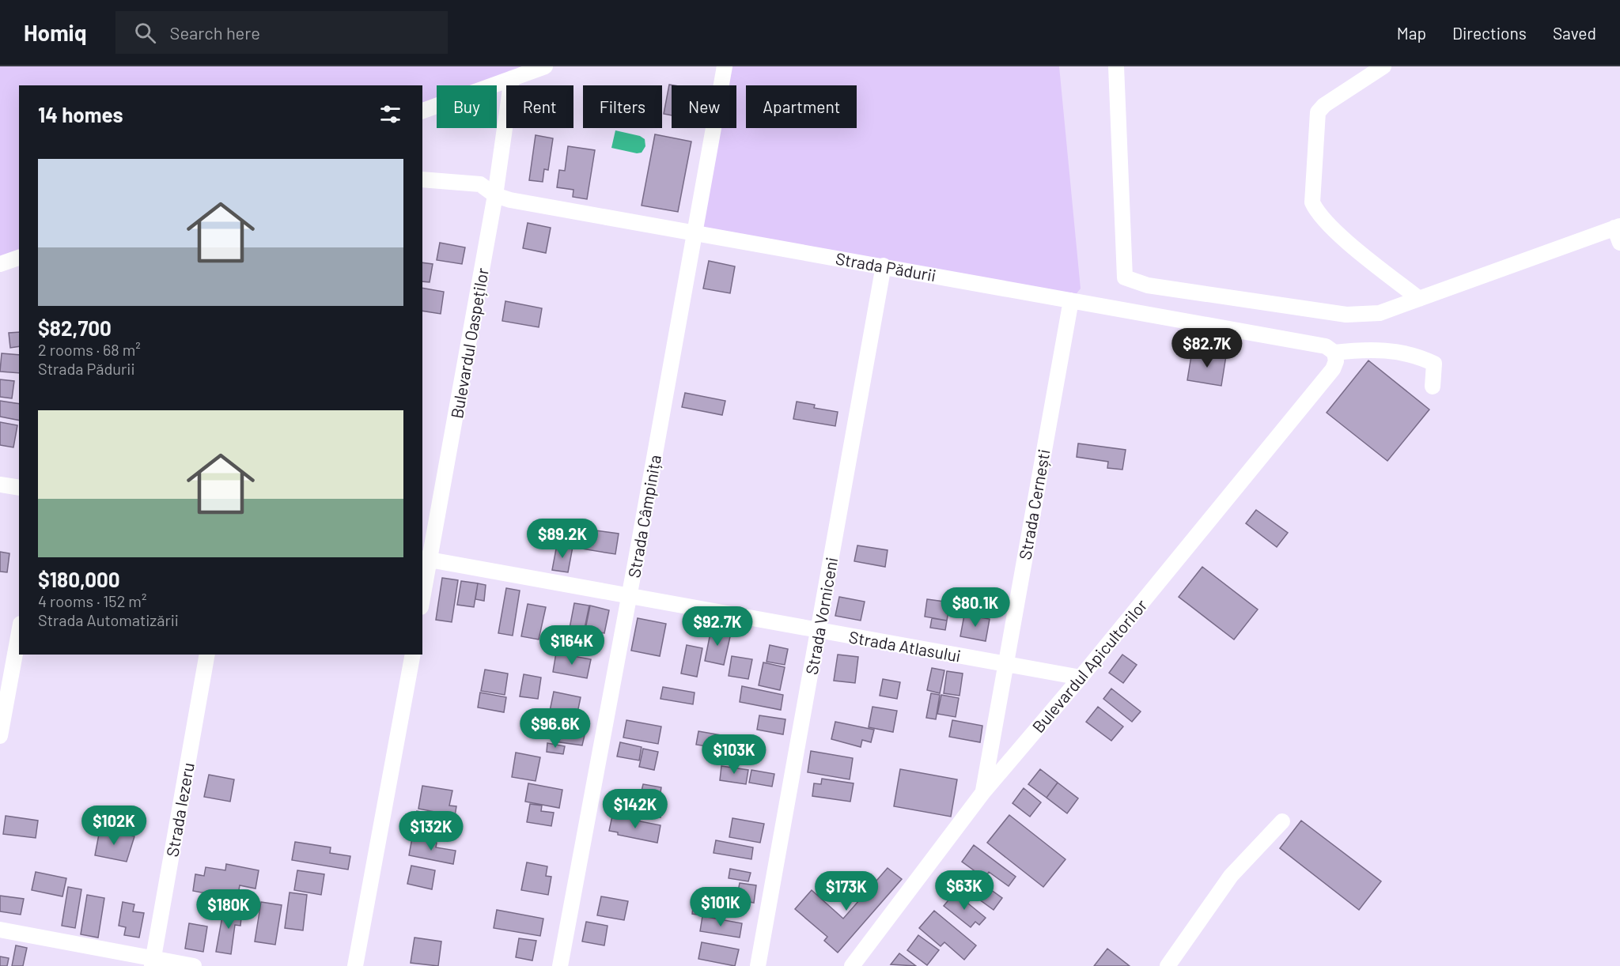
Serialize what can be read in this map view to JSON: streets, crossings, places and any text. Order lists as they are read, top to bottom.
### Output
{
  "streets": {
    "street": [
      "Strada Pădurii",
      "Bulevardul Oaspeților",
      "Strada Cernești",
      "Strada Câmpinița",
      "Strada Vorniceni",
      "Strada Atlasului",
      "Bulevardul Apicultorilor",
      "Strada Iezeru"
    ]
  },
  "crossings": [
    ["Strada Pădurii", "Bulevardul Oaspeților"],
    ["Strada Pădurii", "Strada Cernești"],
    ["Strada Pădurii", "Strada Câmpinița"],
    ["Strada Pădurii", "Strada Vorniceni"],
    ["Strada Pădurii", "Bulevardul Apicultorilor"],
    ["Bulevardul Oaspeților", "Strada Atlasului"],
    ["Strada Cernești", "Strada Atlasului"],
    ["Strada Cernești", "Bulevardul Apicultorilor"],
    ["Strada Câmpinița", "Strada Atlasului"],
    ["Strada Vorniceni", "Strada Atlasului"],
    ["Strada Atlasului", "Bulevardul Apicultorilor"]
  ],
  "page": {
    "header": "Homiq",
    "search": "Search here",
    "nav": ["Map", "Directions", "Saved"],
    "chip": [
      "Buy",
      "Rent",
      "Filters",
      "New",
      "Apartment"
    ],
    "heading": "14 homes",
    "list": [
      {
        "name": "$82,700",
        "note": "2 rooms · 68 m² · Strada Pădurii"
      },
      {
        "name": "$180,000",
        "note": "4 rooms · 152 m² · Strada Automatizării"
      }
    ],
    "price": [
      "$82.7K",
      "$89.2K",
      "$80.1K",
      "$92.7K",
      "$164K",
      "$96.6K",
      "$103K",
      "$142K",
      "$102K",
      "$132K",
      "$63K",
      "$173K",
      "$101K",
      "$180K"
    ]
  }
}
